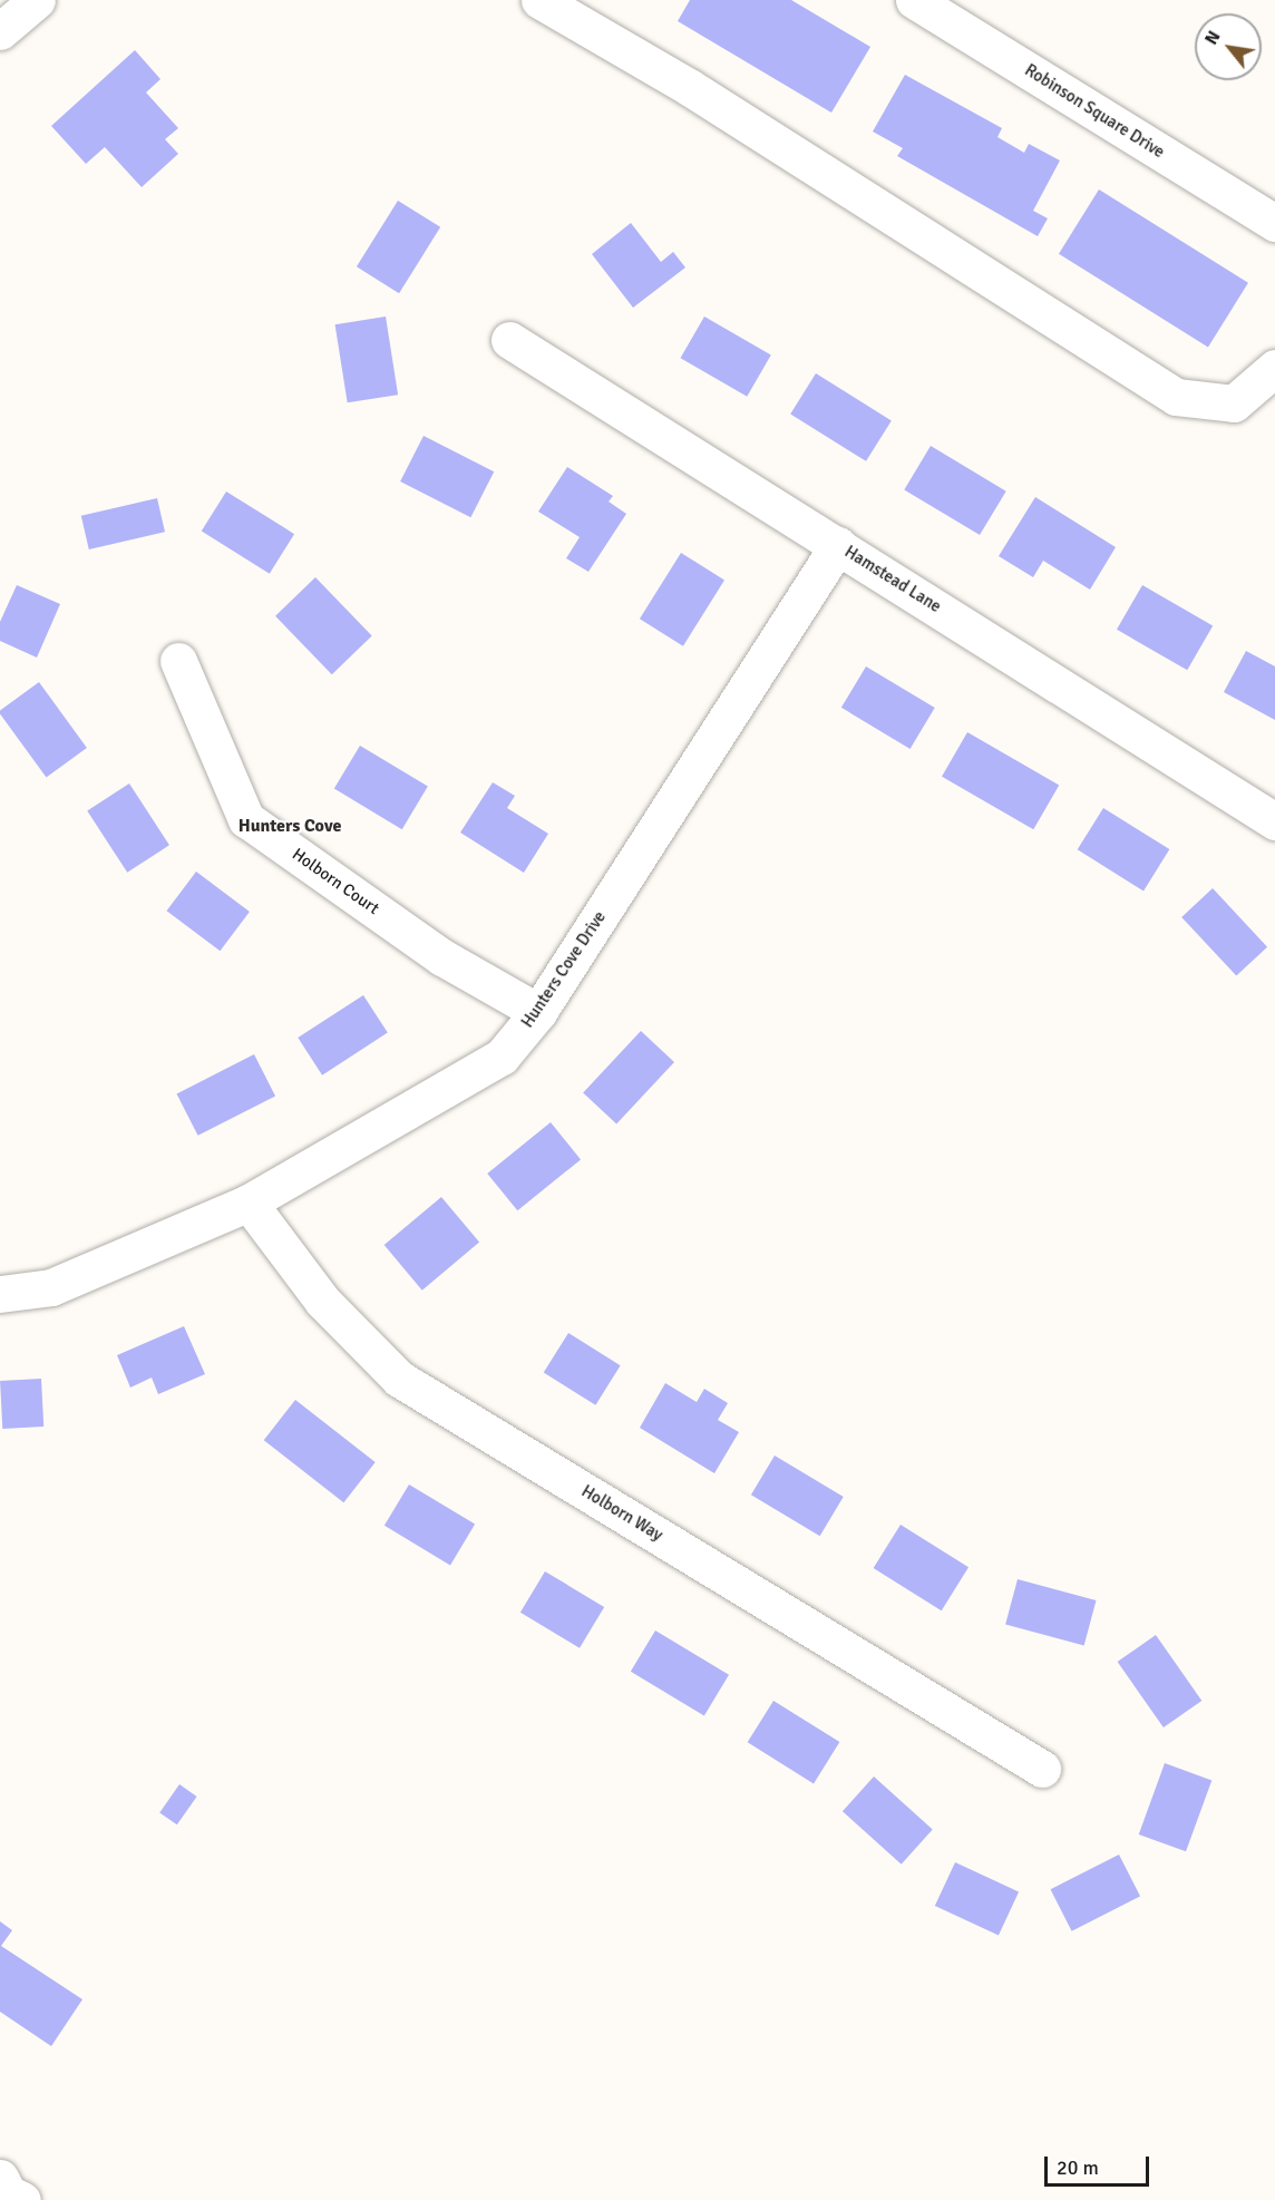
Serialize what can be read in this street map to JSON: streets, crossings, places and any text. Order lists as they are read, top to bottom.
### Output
{
  "streets": {
    "street": [
      "Robinson Square Drive",
      "Hamstead Lane",
      "Holborn Court",
      "Hunters Cove Drive",
      "Holborn Way"
    ]
  },
  "crossings": [
    ["Hamstead Lane", "Hunters Cove Drive"],
    ["Holborn Court", "Hunters Cove Drive"],
    ["Hunters Cove Drive", "Holborn Way"]
  ],
  "districts": ["Hunters Cove"],
  "scale_bar": "20 m",
  "north": "top left"
}
